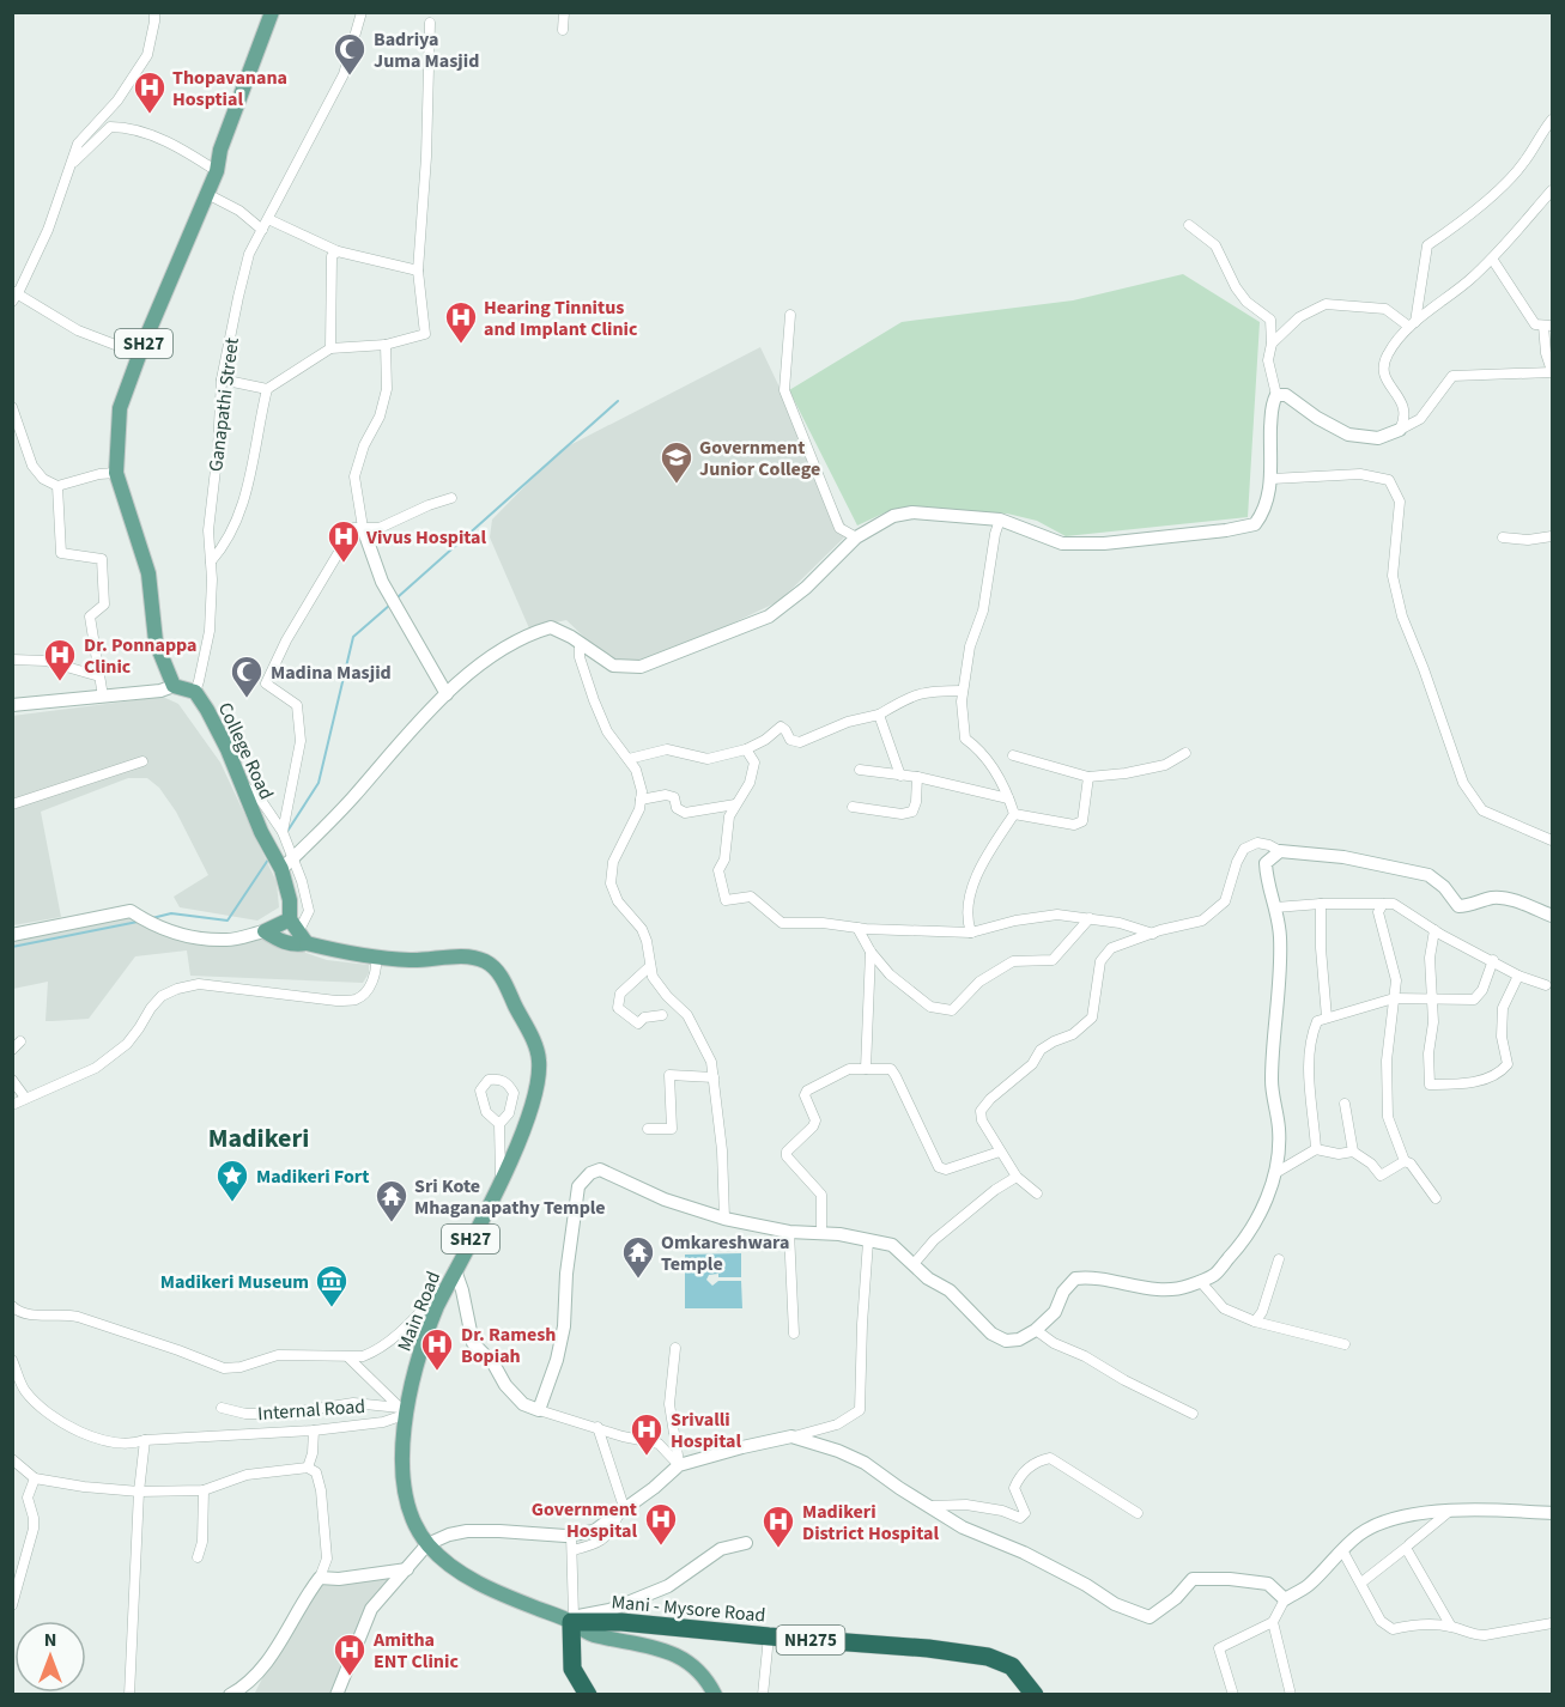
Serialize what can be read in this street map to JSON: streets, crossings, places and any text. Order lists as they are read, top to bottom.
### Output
{
  "streets": {
    "highway": ["Mani - Mysore Road", "NH275"],
    "main road": ["SH27", "College Road", "Main Road"],
    "street": ["Ganapathi Street", "Internal Road"]
  },
  "crossings": [
    ["SH27", "College Road"],
    ["SH27", "Main Road"],
    ["SH27", "Mani - Mysore Road"],
    ["Ganapathi Street", "College Road"],
    ["College Road", "Main Road"],
    ["Main Road", "Internal Road"],
    ["Main Road", "Mani - Mysore Road"]
  ],
  "districts": ["Madikeri"],
  "places": {
    "mosque": ["Badriya Juma Masjid", "Madina Masjid"],
    "hospital": [
      "Thopavanana Hosptial",
      "Hearing Tinnitus and Implant Clinic",
      "Vivus Hospital",
      "Dr. Ponnappa Clinic",
      "Dr. Ramesh Bopiah",
      "Srivalli Hospital",
      "Government Hospital",
      "Madikeri District Hospital",
      "Amitha ENT Clinic"
    ],
    "school or university": ["Government Junior College"],
    "place": ["Madikeri Fort"],
    "temple": ["Sri Kote Mhaganapathy Temple", "Omkareshwara Temple"],
    "museum": ["Madikeri Museum"]
  },
  "north": "top"
}
